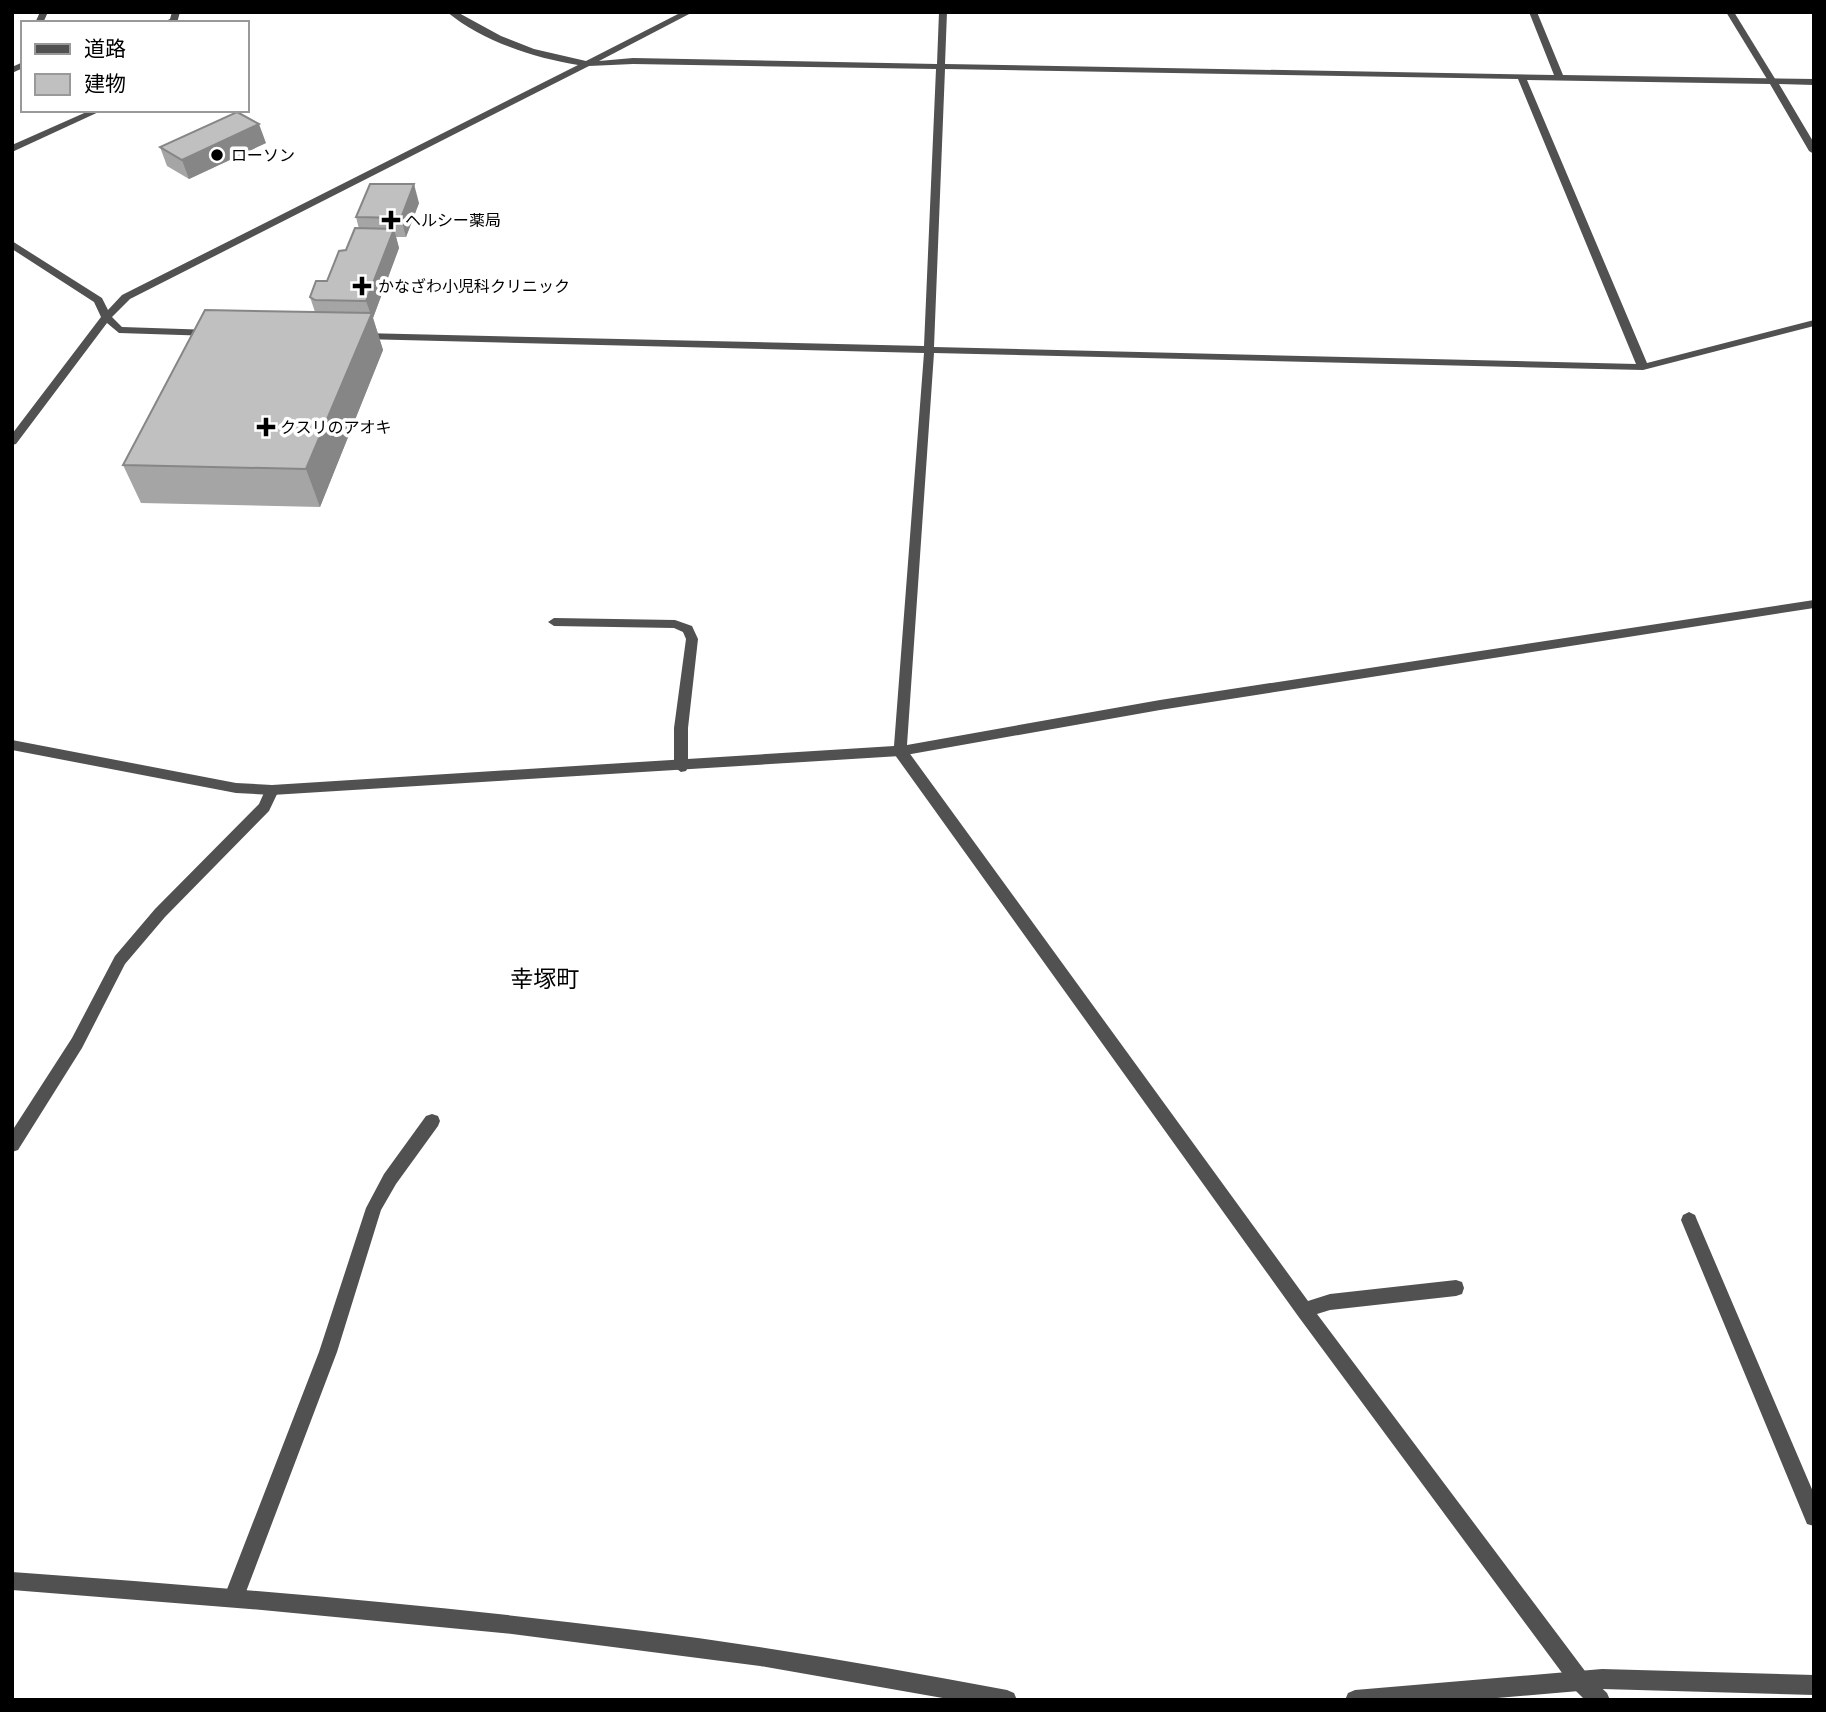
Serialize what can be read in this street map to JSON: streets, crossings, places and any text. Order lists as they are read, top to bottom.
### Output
{
  "districts": ["幸塚町"],
  "places": {
    "other": ["ローソン"],
    "health": ["ヘルシー薬局", "かなざわ小児科クリニック", "クスリのアオキ"]
  },
  "legend": ["道路", "建物"]
}
